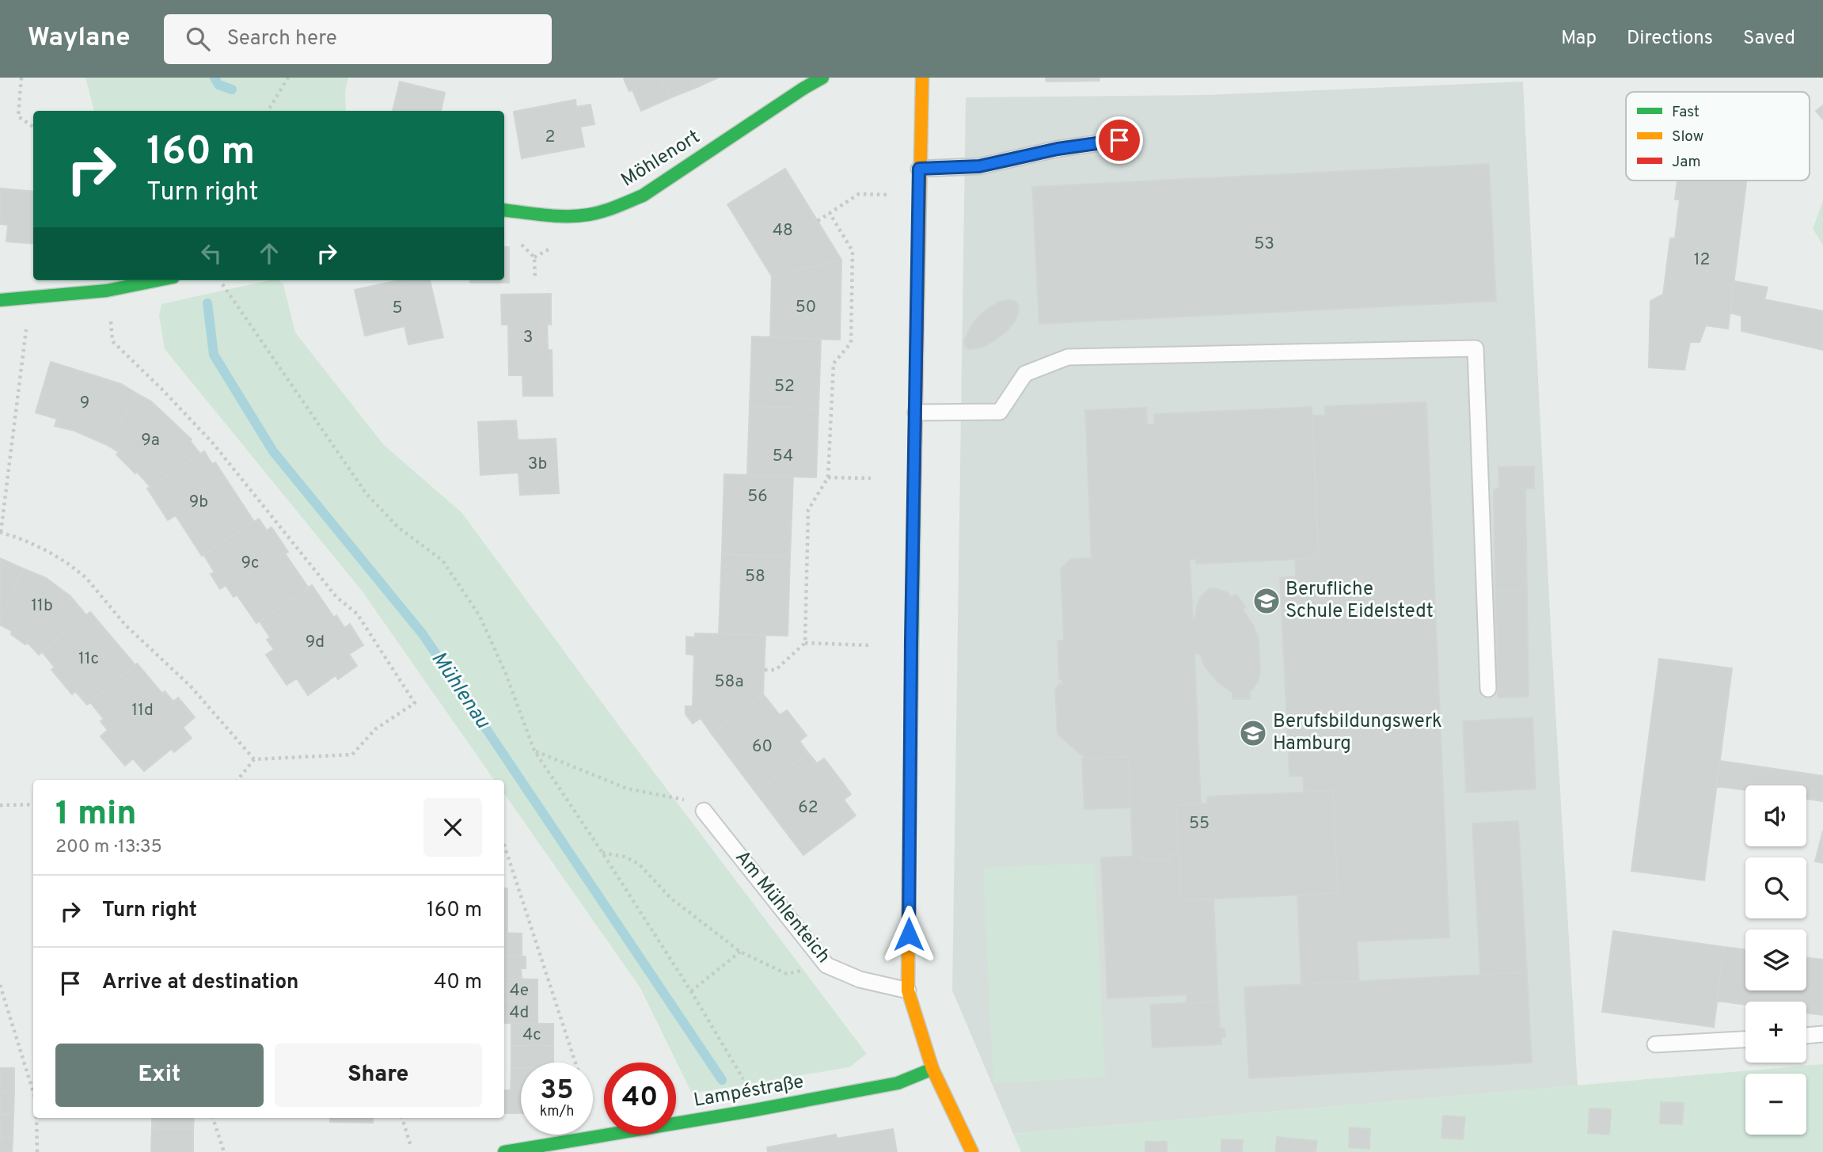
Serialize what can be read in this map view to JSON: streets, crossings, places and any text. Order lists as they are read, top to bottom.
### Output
{
  "streets": {
    "street": ["Möhlenort", "Lampéstraße"],
    "lane": ["Am Mühlenteich"]
  },
  "water": ["Mühlenau"],
  "places": {
    "school or university": ["Berufliche Schule Eidelstedt", "Berufsbildungswerk Hamburg"]
  },
  "house_numbers": [
    "2",
    "48",
    "53",
    "12",
    "50",
    "5",
    "3",
    "52",
    "9",
    "9a",
    "54",
    "3b",
    "56",
    "9b",
    "9c",
    "58",
    "11b",
    "9d",
    "11c",
    "58a",
    "11d",
    "60",
    "62",
    "55",
    "4e",
    "4d",
    "4c"
  ],
  "legend": ["Fast", "Slow", "Jam"],
  "page": {
    "header": "Waylane",
    "search": "Search here",
    "nav": ["Map", "Directions", "Saved"],
    "turn": ["160 m", "Turn right"],
    "heading": ["1 min", "200 m · 13:35"],
    "map_buttons": ["+", "−"],
    "list": [
      {
        "name": "Turn right",
        "value": "160 m"
      },
      {
        "name": "Arrive at destination",
        "value": "40 m"
      }
    ],
    "buttons": ["Exit", "Share"],
    "speed": "35 km/h",
    "limit": "40"
  }
}
